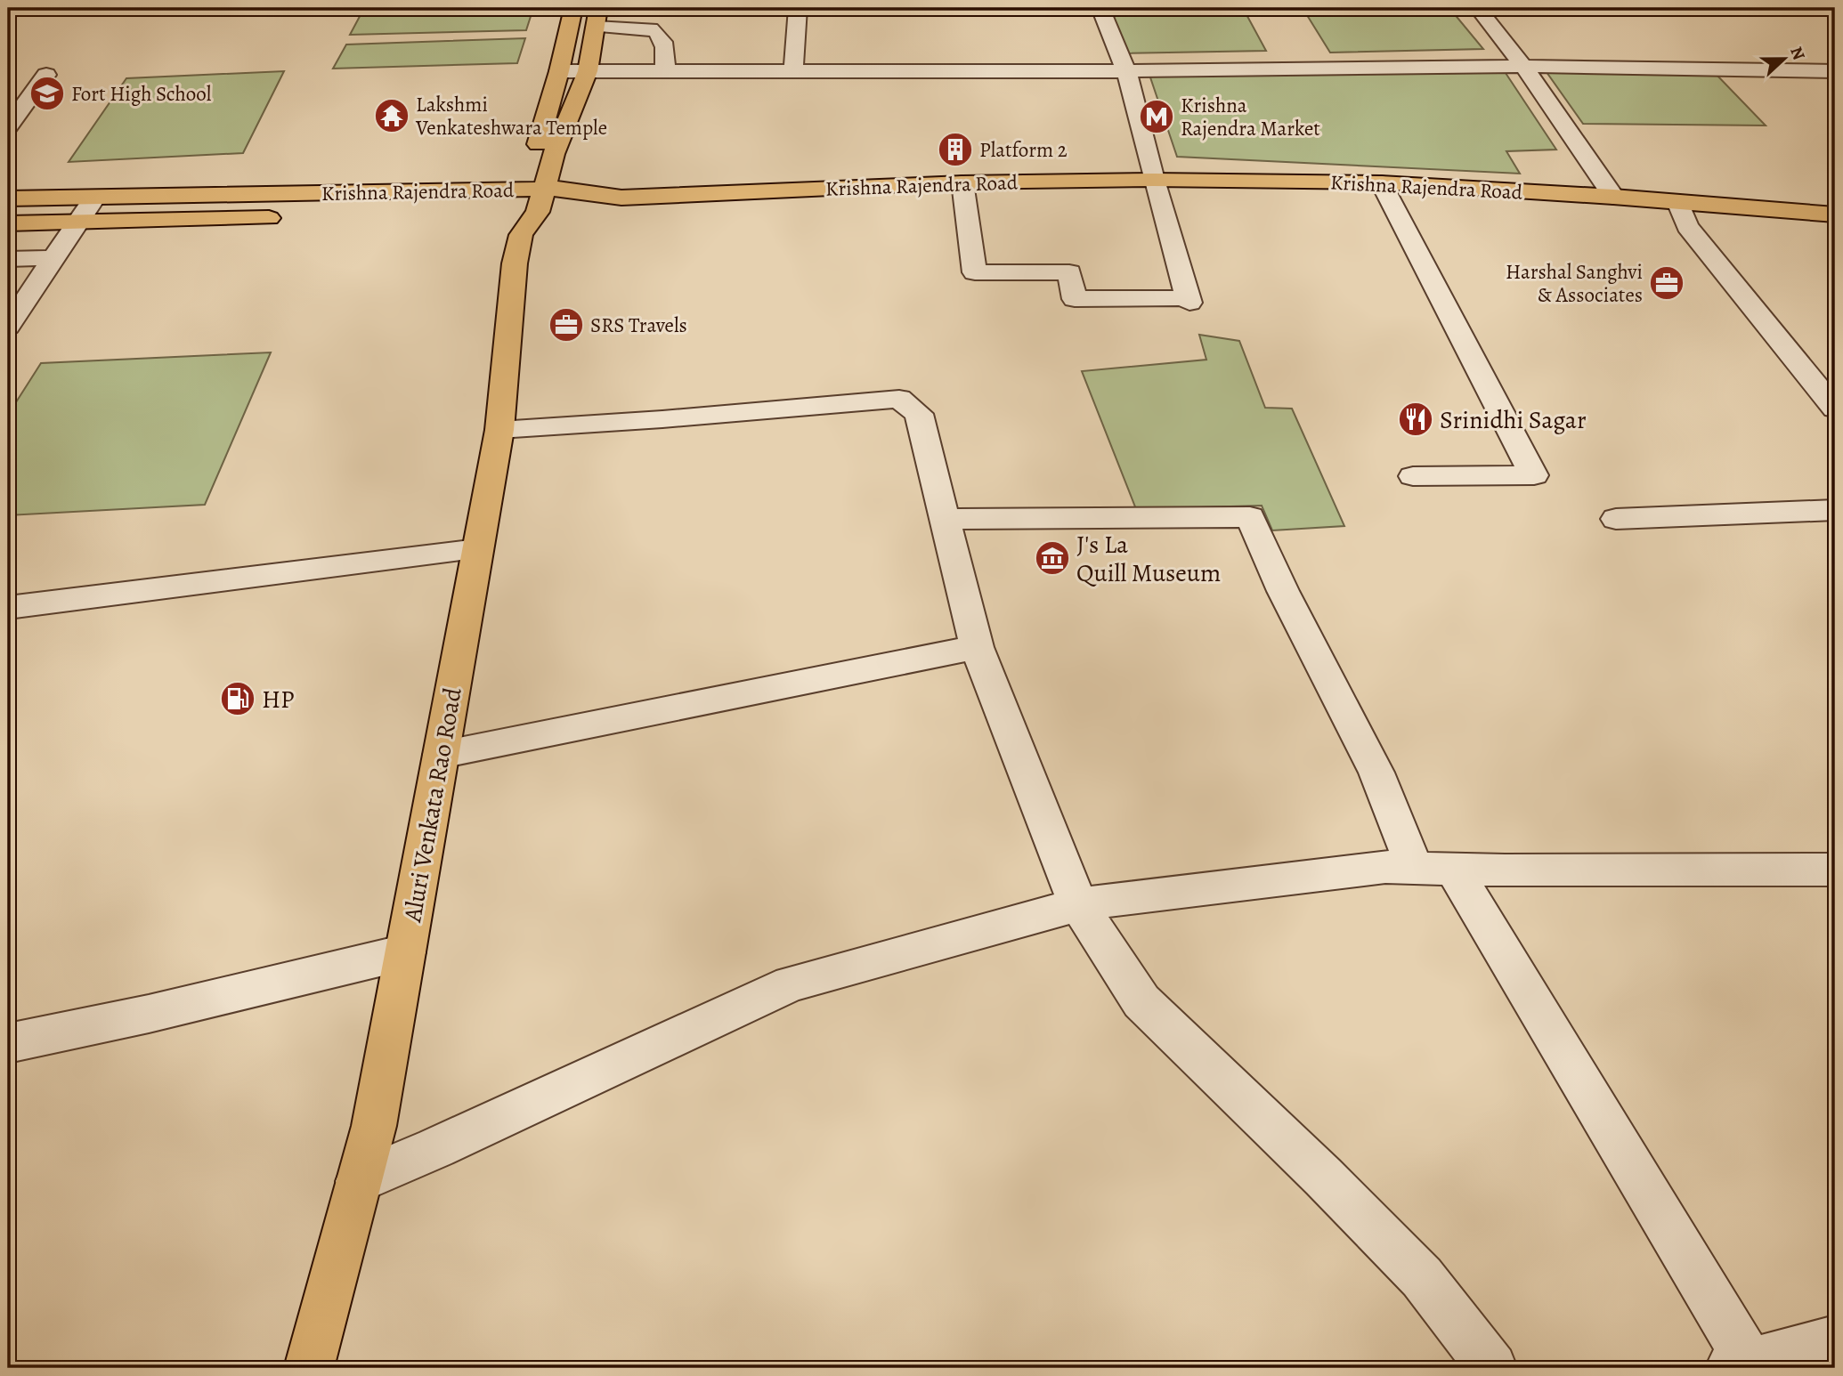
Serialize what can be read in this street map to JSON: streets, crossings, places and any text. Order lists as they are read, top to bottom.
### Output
{
  "streets": {
    "main road": ["Krishna Rajendra Road", "Aluri Venkata Rao Road"]
  },
  "crossings": [
    ["Krishna Rajendra Road", "Aluri Venkata Rao Road"]
  ],
  "places": {
    "school or university": ["Fort High School"],
    "temple": ["Lakshmi Venkateshwara Temple"],
    "metro station": ["Krishna Rajendra Market"],
    "building": ["Platform 2"],
    "office": ["Harshal Sanghvi & Associates", "SRS Travels"],
    "restaurant": ["Srinidhi Sagar"],
    "museum": ["J's La Quill Museum"],
    "fuel station": ["HP"]
  },
  "north": "right"
}
